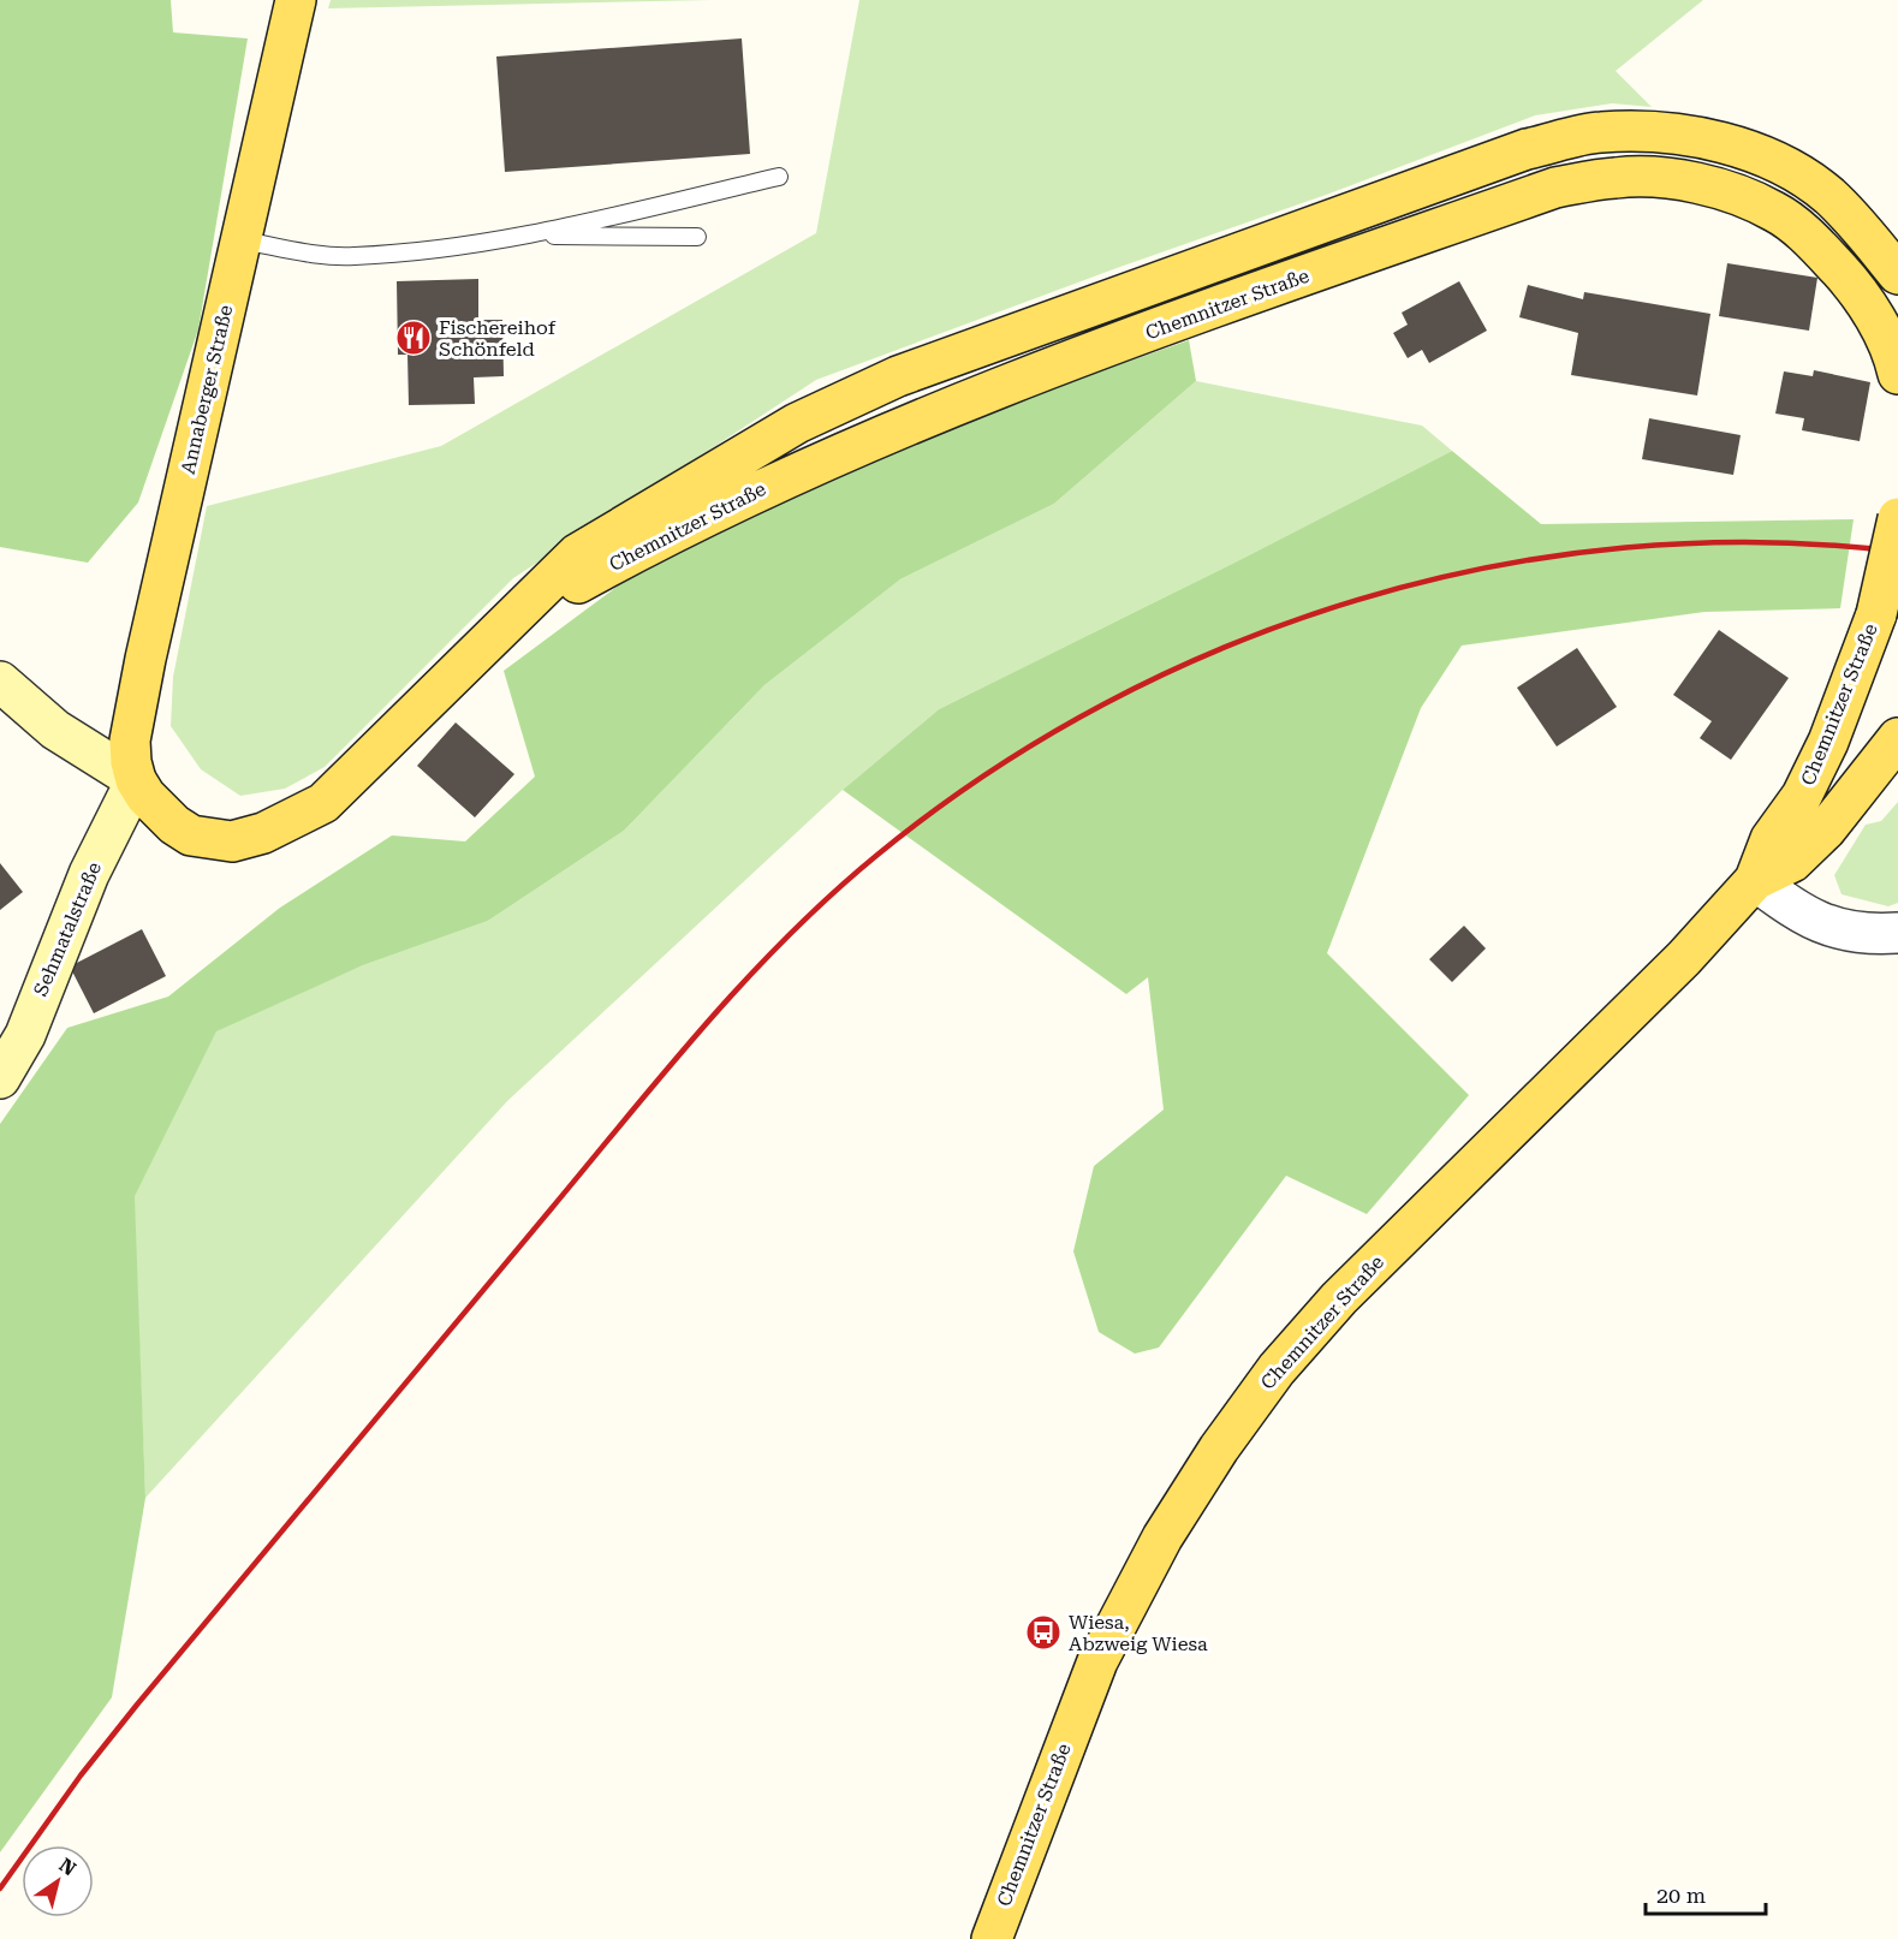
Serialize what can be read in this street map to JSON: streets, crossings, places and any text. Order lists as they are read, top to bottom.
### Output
{
  "streets": {
    "main road": ["Chemnitzer Straße", "Annaberger Straße", "Sehmatalstraße"]
  },
  "crossings": [
    ["Chemnitzer Straße", "Annaberger Straße"],
    ["Chemnitzer Straße", "Sehmatalstraße"],
    ["Annaberger Straße", "Sehmatalstraße"]
  ],
  "places": {
    "restaurant": ["Fischereihof Schönfeld"],
    "bus stop": ["Wiesa, Abzweig Wiesa"]
  },
  "scale_bar": "20 m",
  "north": "top right"
}
